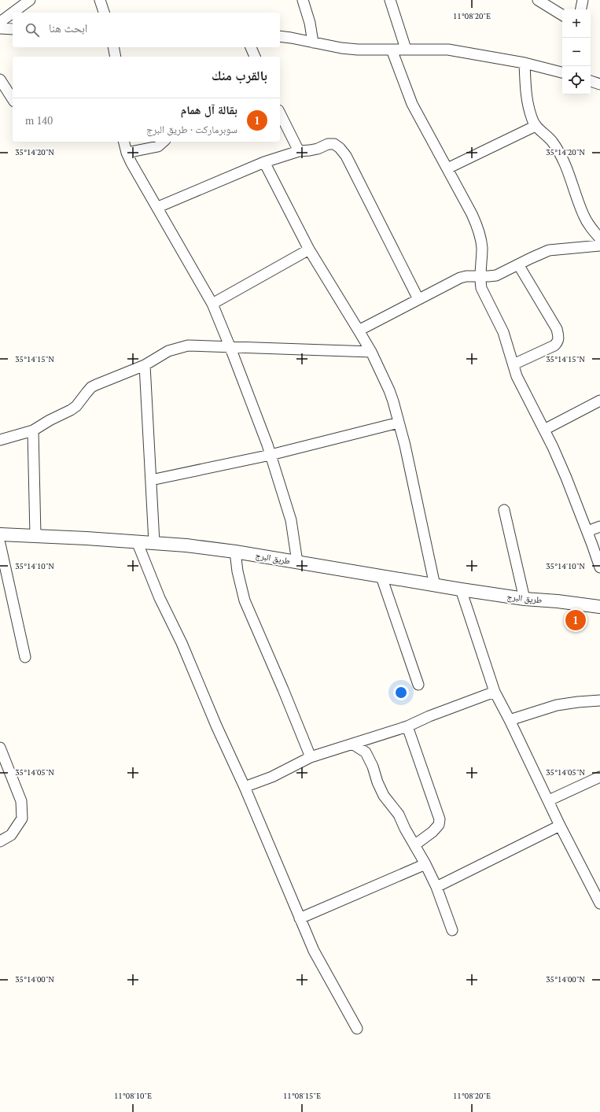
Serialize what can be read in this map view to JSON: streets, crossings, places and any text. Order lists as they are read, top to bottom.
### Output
{
  "streets": {
    "street": ["طريق البرج"]
  },
  "page": {
    "map_buttons": ["+", "−"],
    "search": "ابحث هنا",
    "heading": "بالقرب منك",
    "list": [
      {
        "mark": "1",
        "name": "بقالة آل همام",
        "note": "سوبرماركت · طريق البرج",
        "value": "140 m"
      }
    ],
    "pins": "1"
  },
  "coordinates": [
    "11°08'20\"E",
    "35°14'20\"N",
    "35°14'15\"N",
    "35°14'10\"N",
    "35°14'05\"N",
    "35°14'00\"N",
    "11°08'10\"E",
    "11°08'15\"E"
  ]
}
